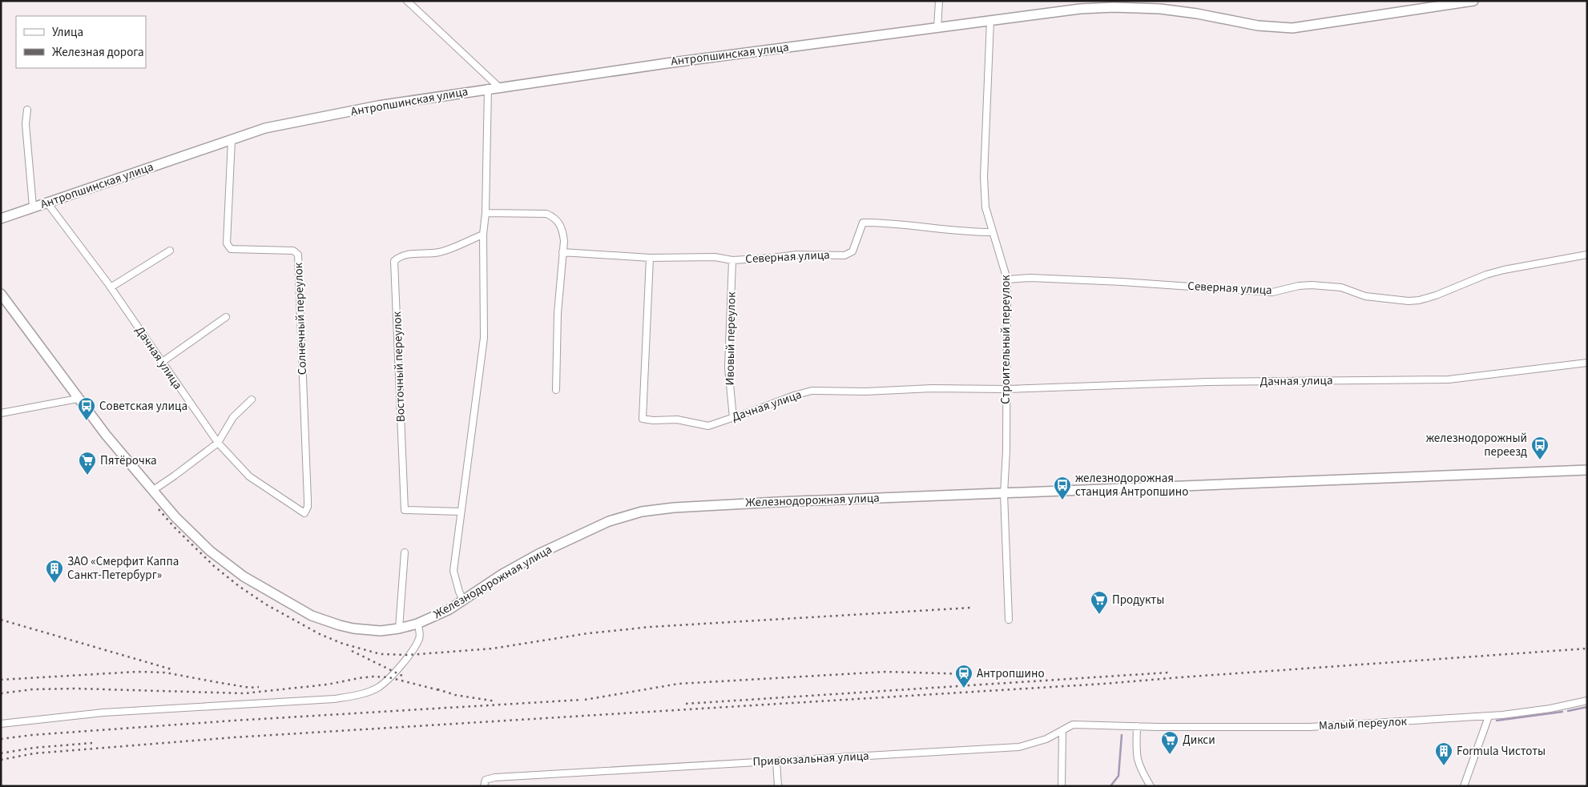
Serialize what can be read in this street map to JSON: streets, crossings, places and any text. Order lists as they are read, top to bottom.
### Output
{
  "streets": {
    "street": [
      "Антропшинская улица",
      "Северная улица",
      "Солнечный переулок",
      "Ивовый переулок",
      "Строительный переулок",
      "Дачная улица",
      "Восточный переулок",
      "Железнодорожная улица",
      "Малый переулок",
      "Привокзальная улица"
    ]
  },
  "crossings": [
    ["Антропшинская улица", "Солнечный переулок"],
    ["Антропшинская улица", "Строительный переулок"],
    ["Антропшинская улица", "Дачная улица"],
    ["Северная улица", "Ивовый переулок"],
    ["Северная улица", "Строительный переулок"],
    ["Северная улица", "Дачная улица"],
    ["Солнечный переулок", "Дачная улица"],
    ["Ивовый переулок", "Дачная улица"],
    ["Строительный переулок", "Дачная улица"],
    ["Строительный переулок", "Железнодорожная улица"],
    ["Малый переулок", "Привокзальная улица"]
  ],
  "places": {
    "bus stop": ["Советская улица", "железнодорожный переезд", "железнодорожная станция Антропшино"],
    "supermarket": ["Пятёрочка", "Продукты", "Дикси"],
    "building": ["ЗАО «Смерфит Каппа Санкт-Петербург»", "Formula Чистоты"],
    "station": ["Антропшино"]
  },
  "legend": ["Улица", "Железная дорога"]
}
